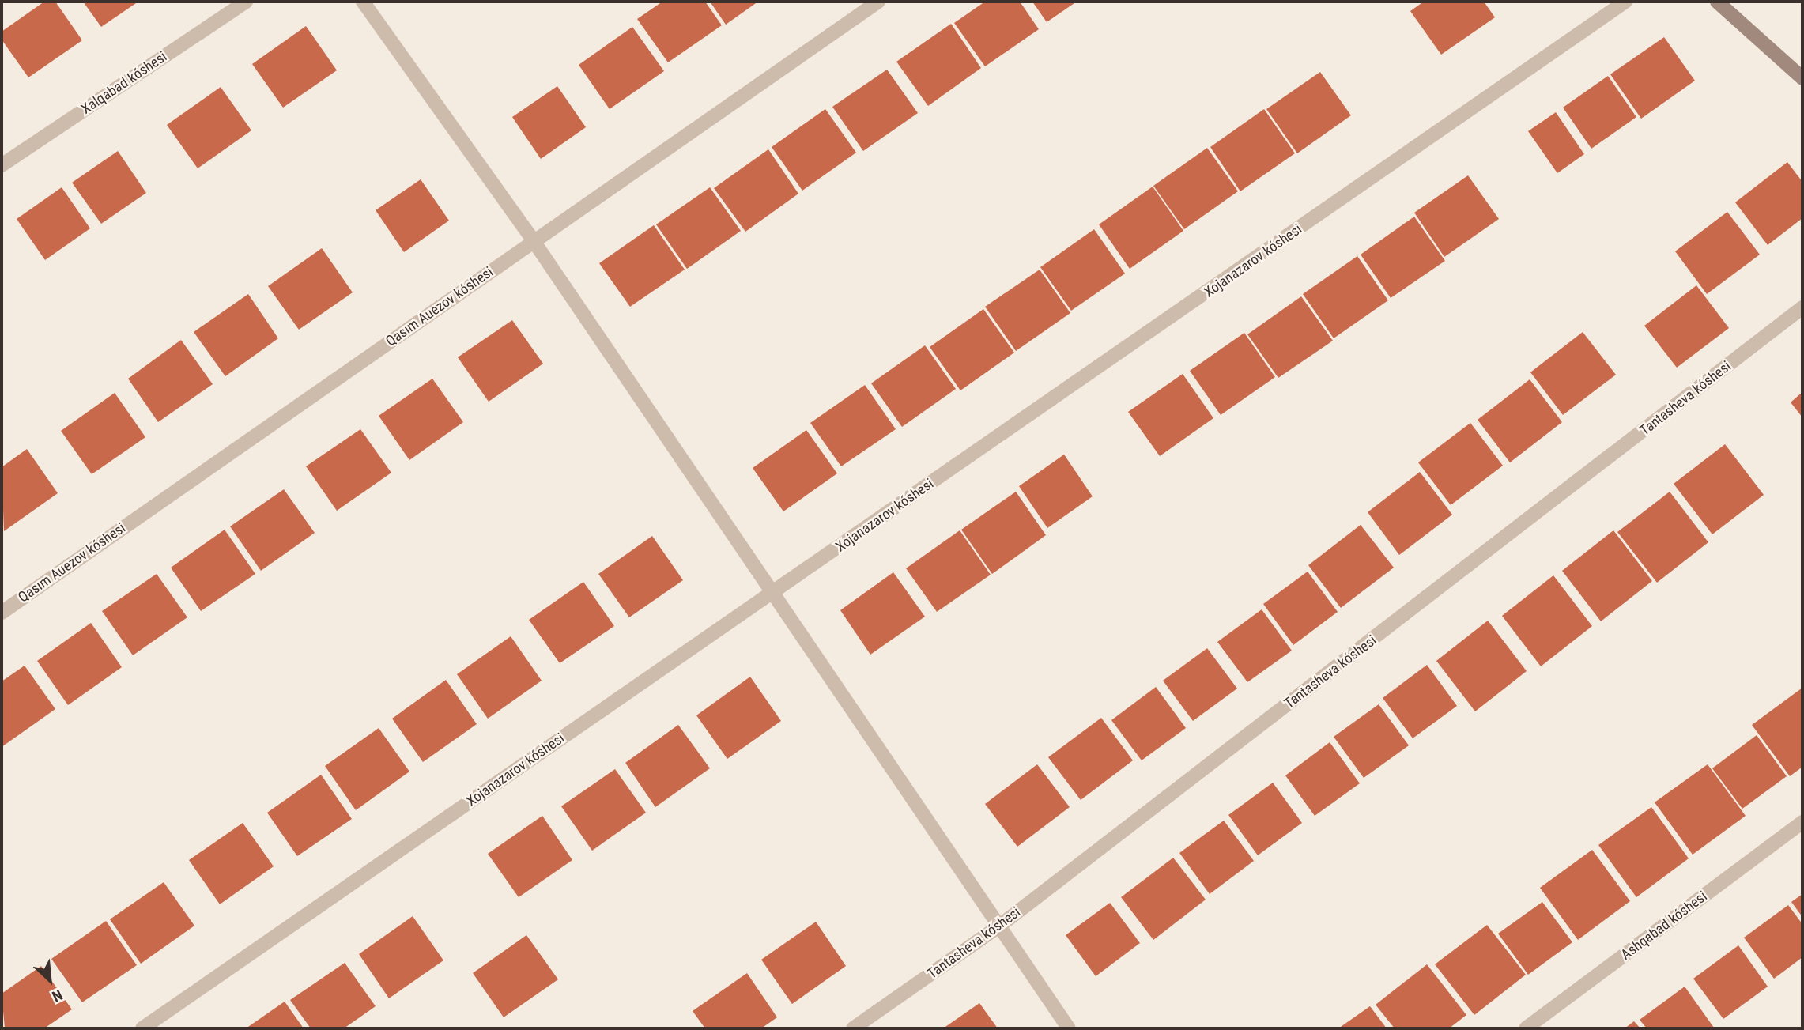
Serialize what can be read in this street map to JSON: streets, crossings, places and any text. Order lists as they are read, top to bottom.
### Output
{
  "streets": {
    "street": [
      "Xalqabad kóshesi",
      "Xojanazarov kóshesi",
      "Qasım Auezov kóshesi",
      "Tantasheva kóshesi",
      "Ashqabad kóshesi"
    ]
  },
  "north": "bottom right"
}
